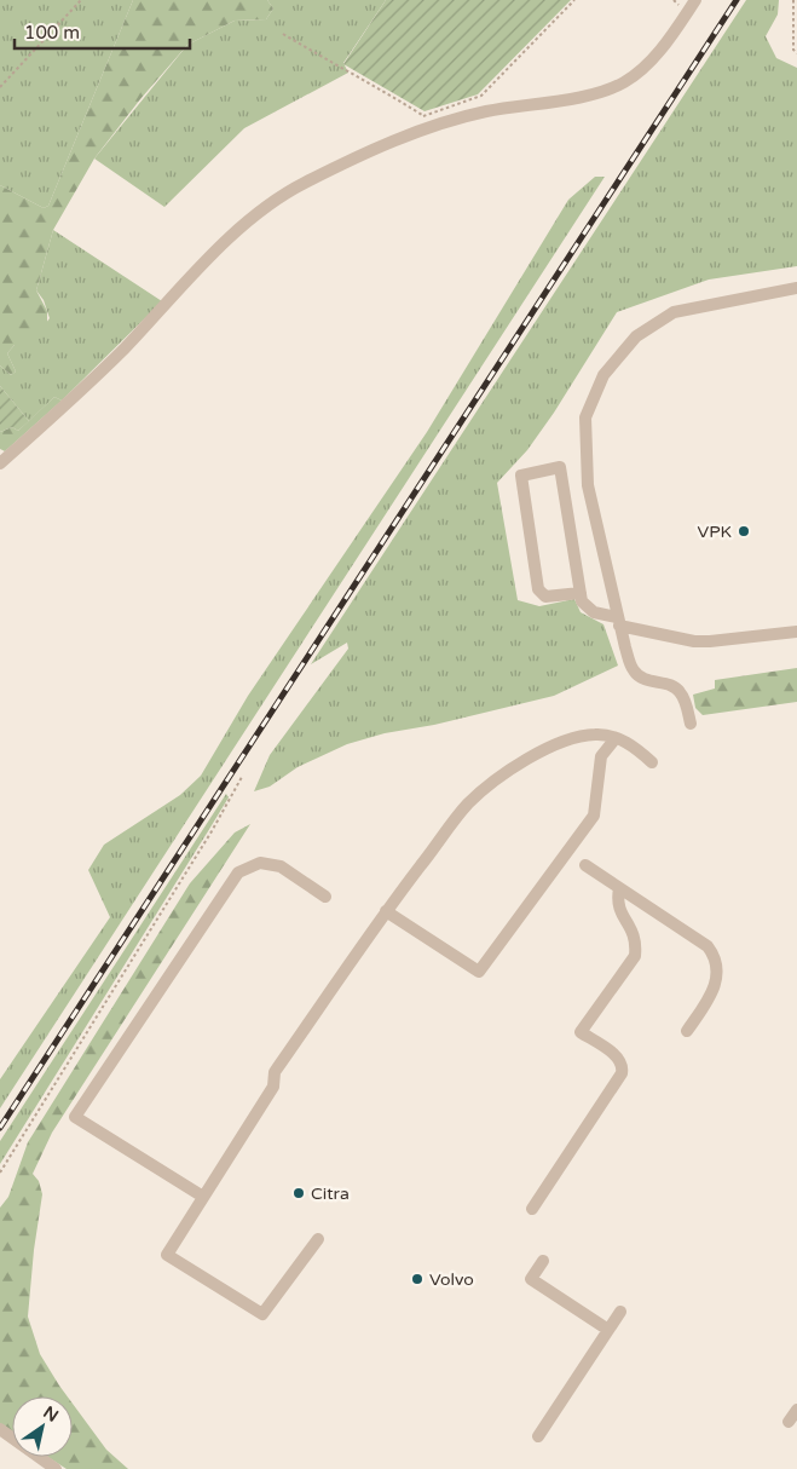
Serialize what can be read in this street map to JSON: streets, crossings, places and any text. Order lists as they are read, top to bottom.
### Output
{
  "places": ["VPK", "Citra", "Volvo"],
  "scale_bar": "100 m",
  "north": "top right"
}
